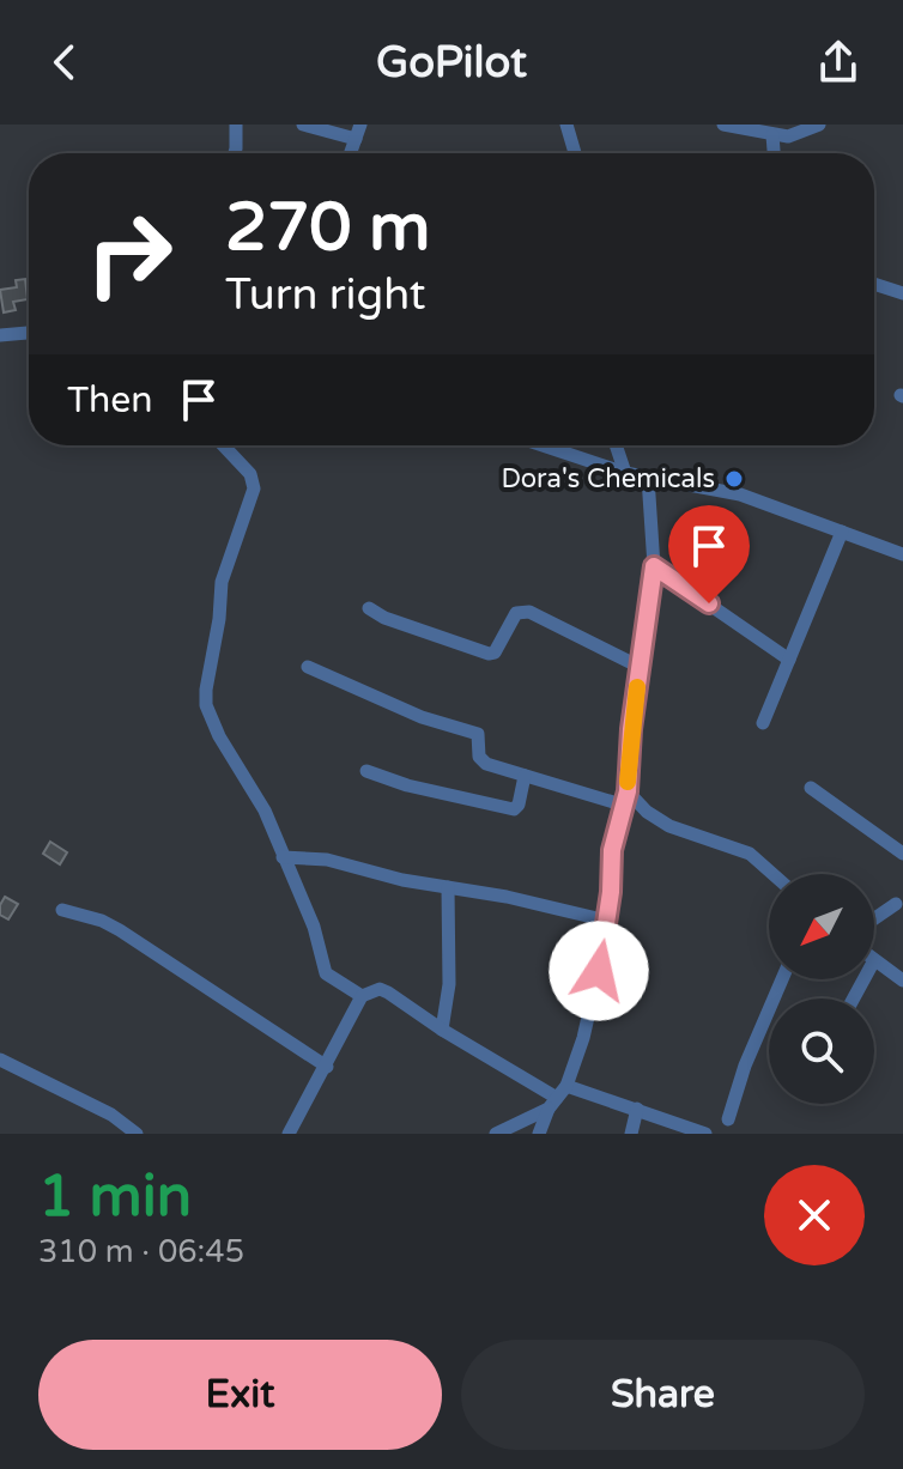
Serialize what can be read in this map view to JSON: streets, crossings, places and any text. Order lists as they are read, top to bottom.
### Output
{
  "places": ["Dora's Chemicals"],
  "north": "bottom left",
  "page": {
    "header": "GoPilot",
    "turn": ["270 m", "Turn right"],
    "then": "Then",
    "heading": ["1 min", "310 m · 06:45"],
    "buttons": ["Exit", "Share"]
  }
}
